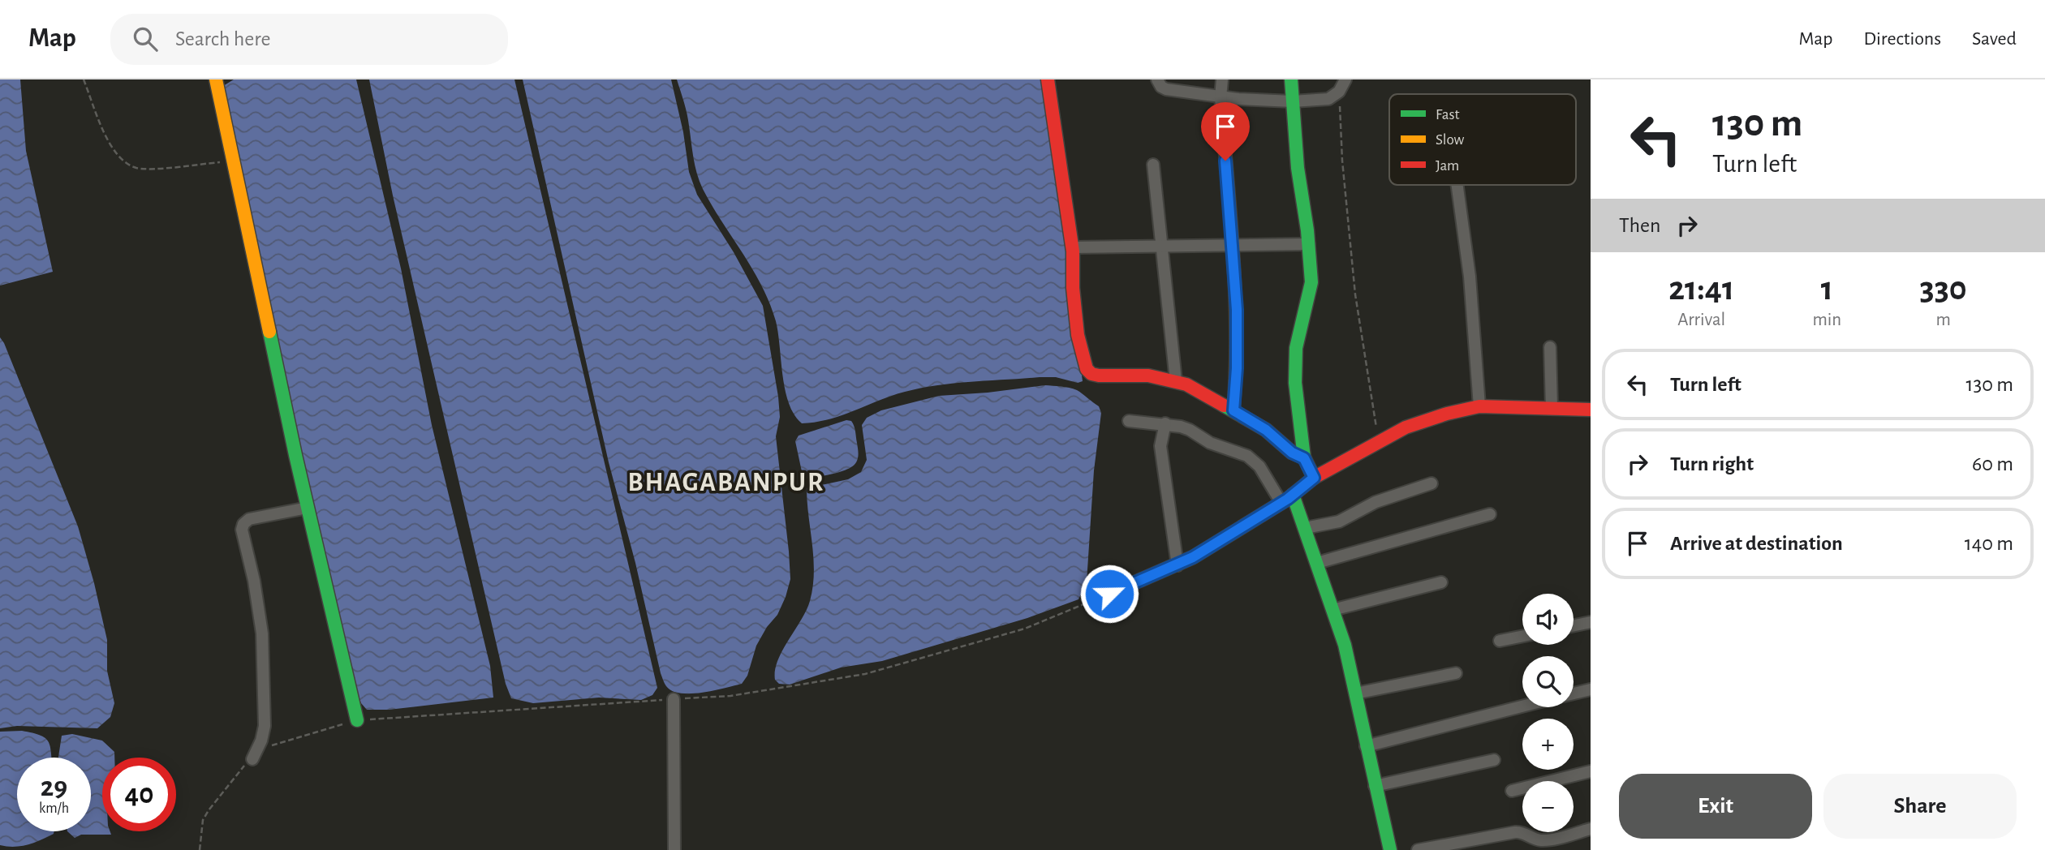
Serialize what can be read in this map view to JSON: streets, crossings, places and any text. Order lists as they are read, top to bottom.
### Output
{
  "districts": ["BHAGABANPUR"],
  "legend": ["Fast", "Slow", "Jam"],
  "page": {
    "header": "Map",
    "search": "Search here",
    "nav": ["Map", "Directions", "Saved"],
    "turn": ["130 m", "Turn left"],
    "then": "Then",
    "eta": [
      "21:41",
      "Arrival",
      "1",
      "min",
      "330",
      "m"
    ],
    "list": [
      {
        "name": "Turn left",
        "value": "130 m"
      },
      {
        "name": "Turn right",
        "value": "60 m"
      },
      {
        "name": "Arrive at destination",
        "value": "140 m"
      }
    ],
    "map_buttons": ["+", "−"],
    "speed": "29 km/h",
    "limit": "40",
    "buttons": ["Exit", "Share"]
  }
}
